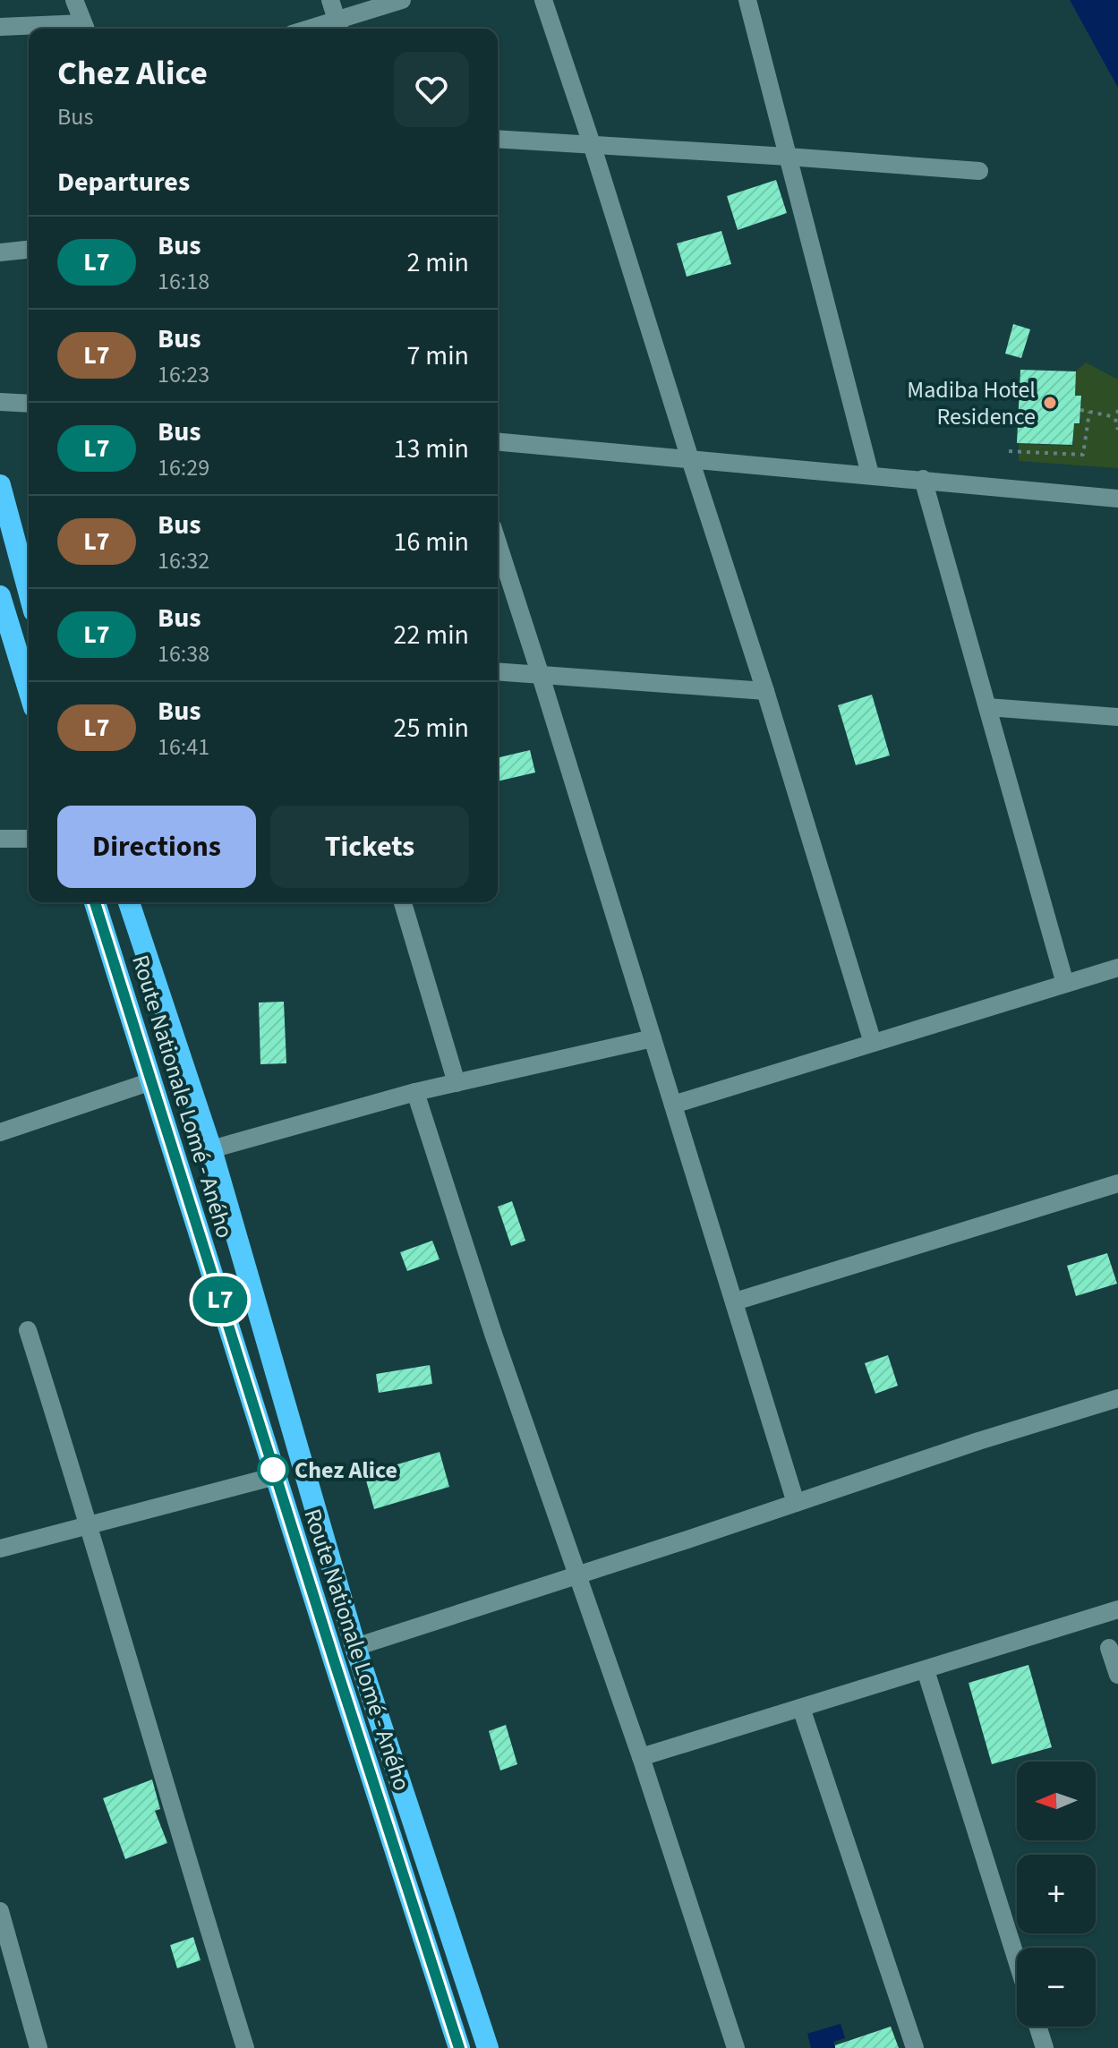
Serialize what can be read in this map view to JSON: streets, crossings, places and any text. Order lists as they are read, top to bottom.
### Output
{
  "streets": {
    "highway": ["Route Nationale Lomé - Aného"]
  },
  "places": ["Madiba Hotel Residence", "Chez Alice"],
  "lines": ["bus line L7"],
  "north": "left",
  "page": {
    "on_map": "L7",
    "heading": [
      ["Chez Alice", "Bus"],
      "Departures"
    ],
    "list": [
      {
        "mark": "L7",
        "name": "Bus",
        "note": "16:18",
        "value": "2 min"
      },
      {
        "mark": "L7",
        "name": "Bus",
        "note": "16:23",
        "value": "7 min"
      },
      {
        "mark": "L7",
        "name": "Bus",
        "note": "16:29",
        "value": "13 min"
      },
      {
        "mark": "L7",
        "name": "Bus",
        "note": "16:32",
        "value": "16 min"
      },
      {
        "mark": "L7",
        "name": "Bus",
        "note": "16:38",
        "value": "22 min"
      },
      {
        "mark": "L7",
        "name": "Bus",
        "note": "16:41",
        "value": "25 min"
      }
    ],
    "buttons": ["Directions", "Tickets"],
    "map_buttons": ["+", "−"]
  }
}
